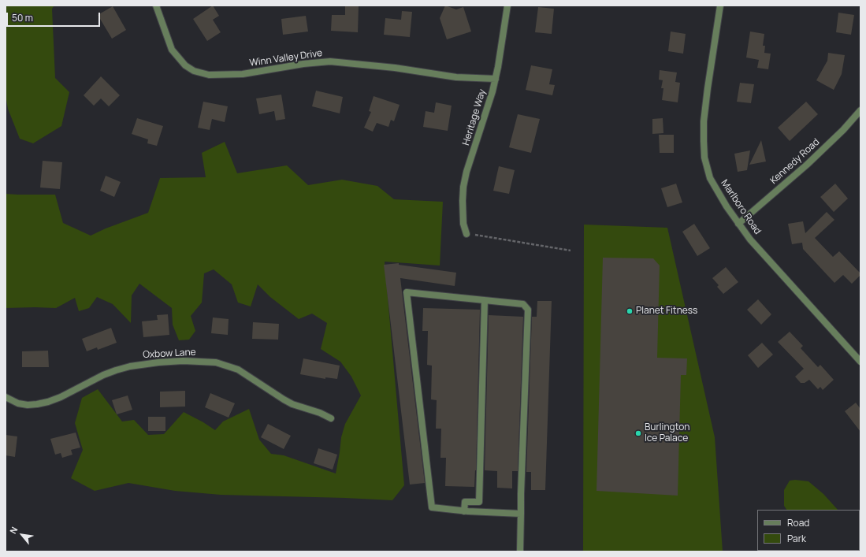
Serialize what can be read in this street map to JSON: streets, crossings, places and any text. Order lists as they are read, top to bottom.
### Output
{
  "streets": {
    "street": [
      "Winn Valley Drive",
      "Heritage Way",
      "Kennedy Road",
      "Marlboro Road",
      "Oxbow Lane"
    ]
  },
  "crossings": [
    ["Winn Valley Drive", "Heritage Way"],
    ["Kennedy Road", "Marlboro Road"]
  ],
  "places": ["Planet Fitness", "Burlington Ice Palace"],
  "legend": ["Road", "Park"],
  "scale_bar": "50 m",
  "north": "top left"
}
